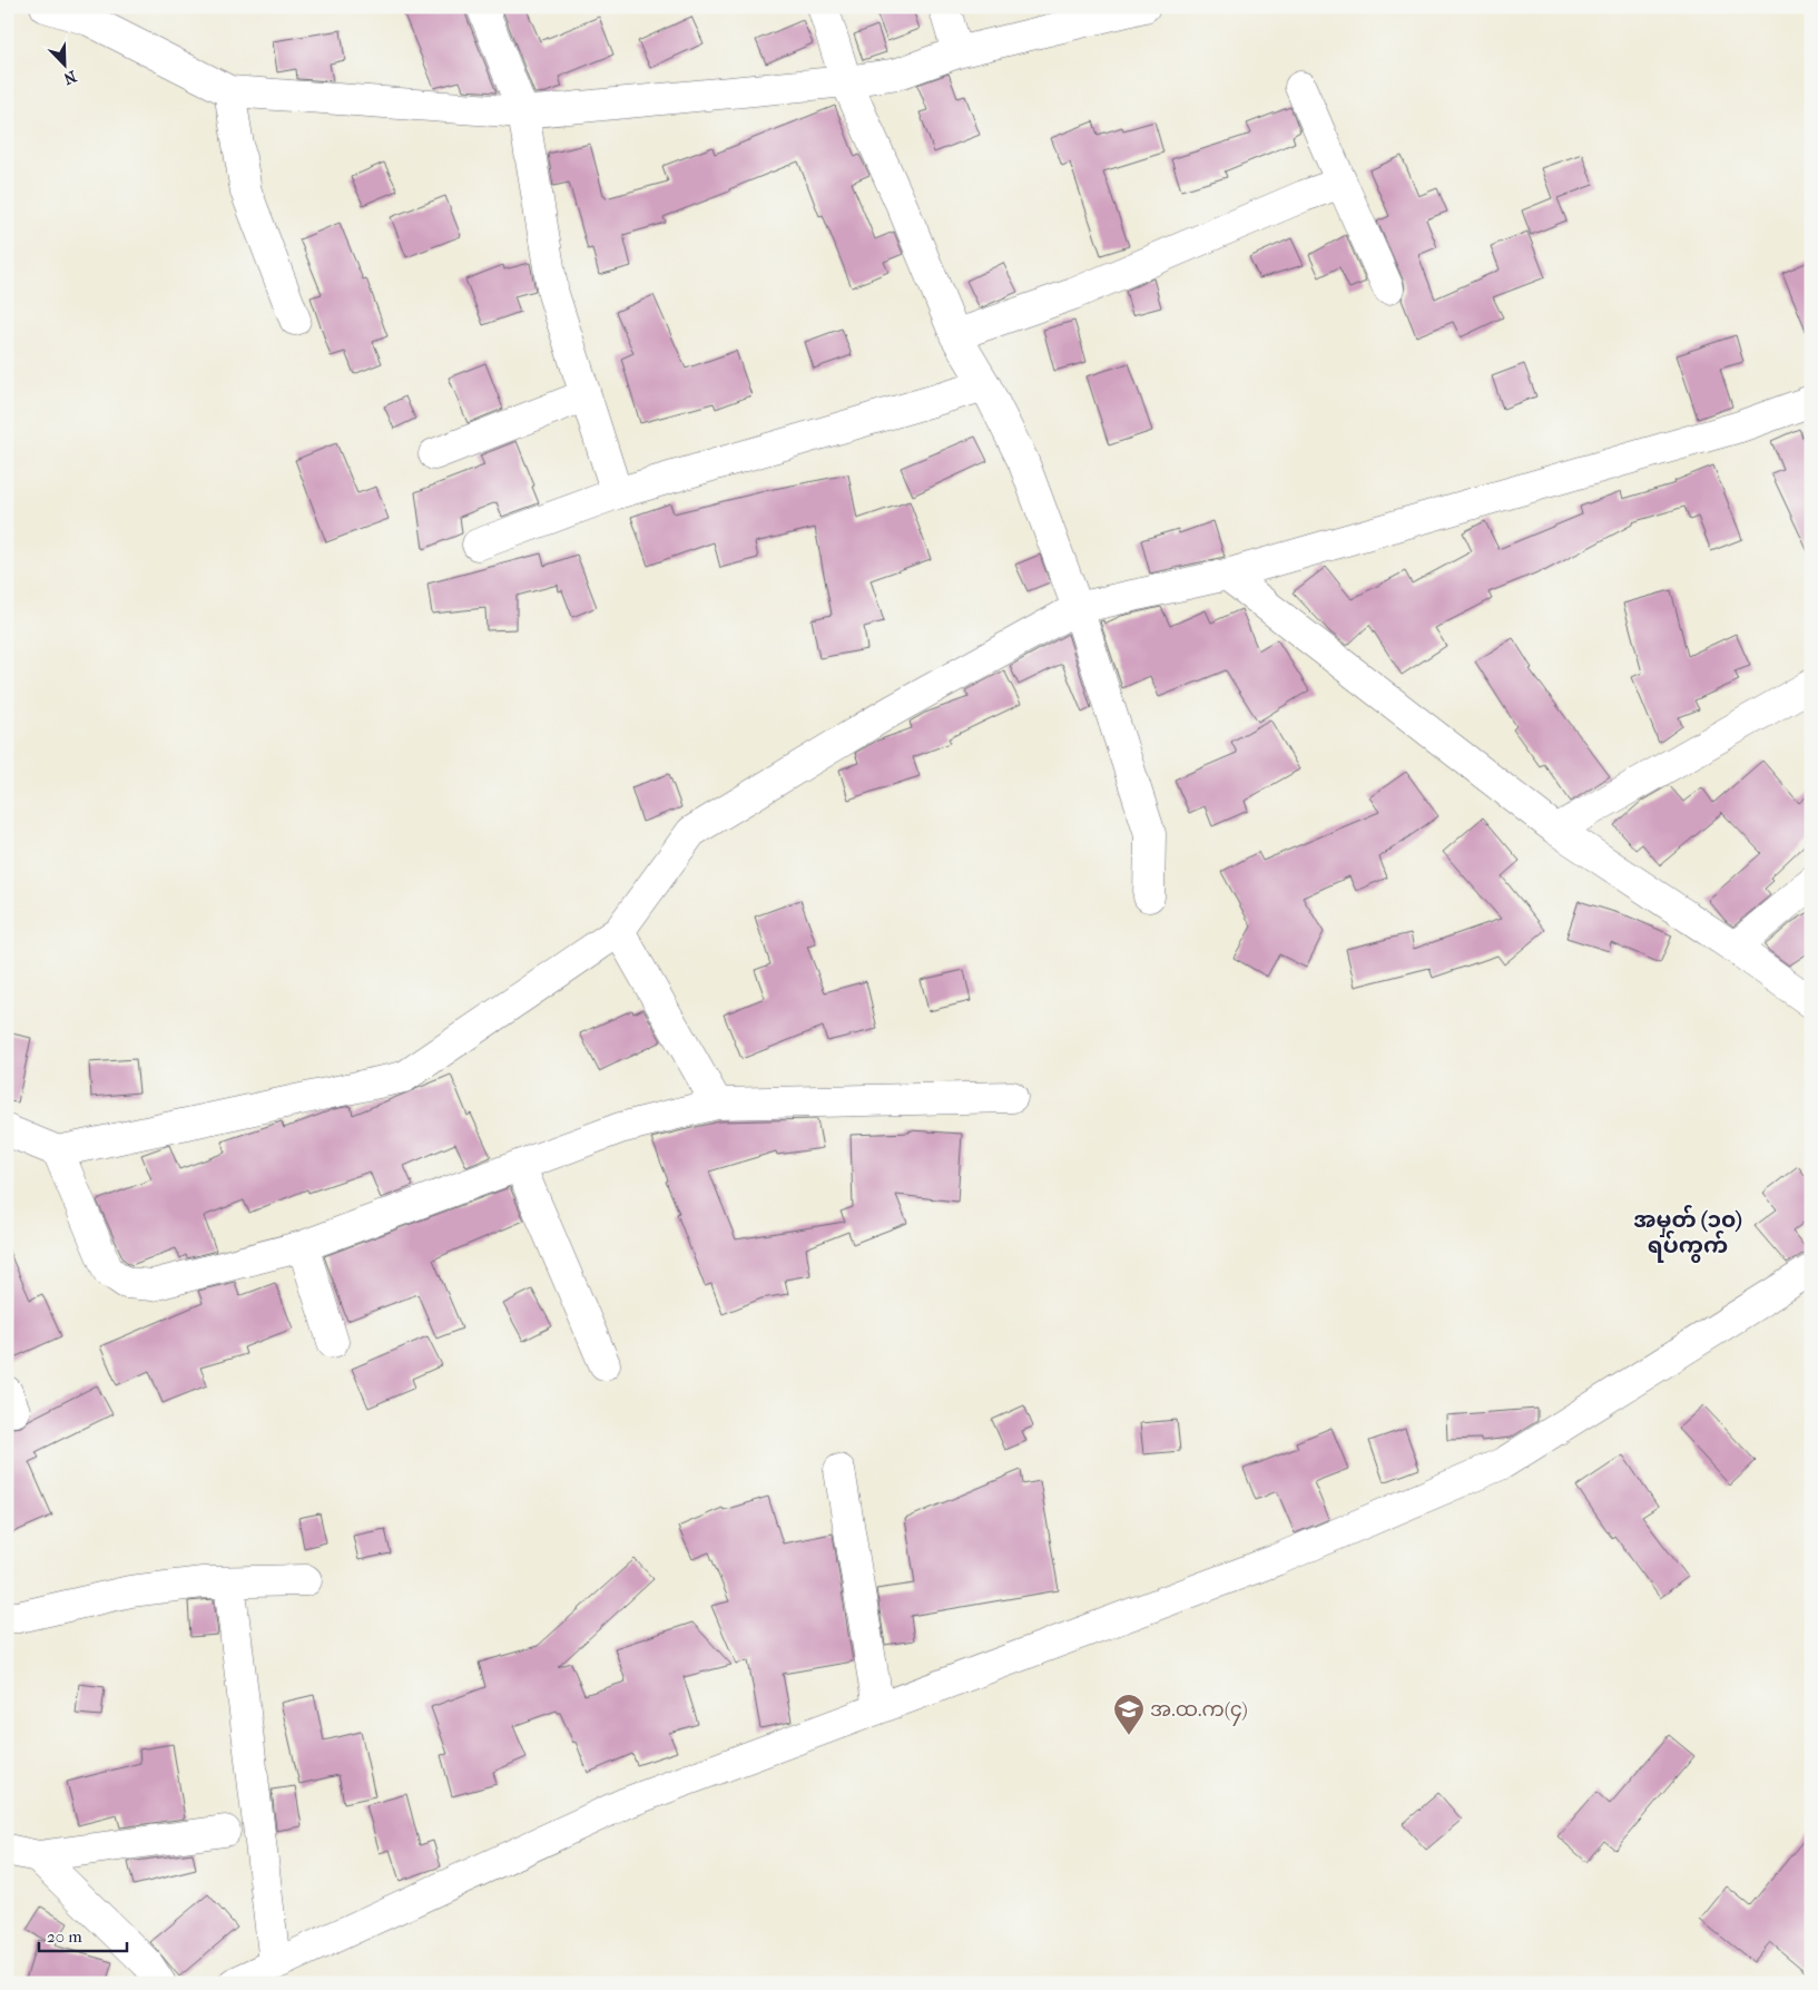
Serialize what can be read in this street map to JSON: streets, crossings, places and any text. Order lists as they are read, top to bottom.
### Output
{
  "districts": ["အမှတ် (၁၀) ရပ်ကွက်"],
  "places": {
    "school or university": ["အ.ထ.က(၄)"]
  },
  "scale_bar": "20 m",
  "north": "bottom right"
}
